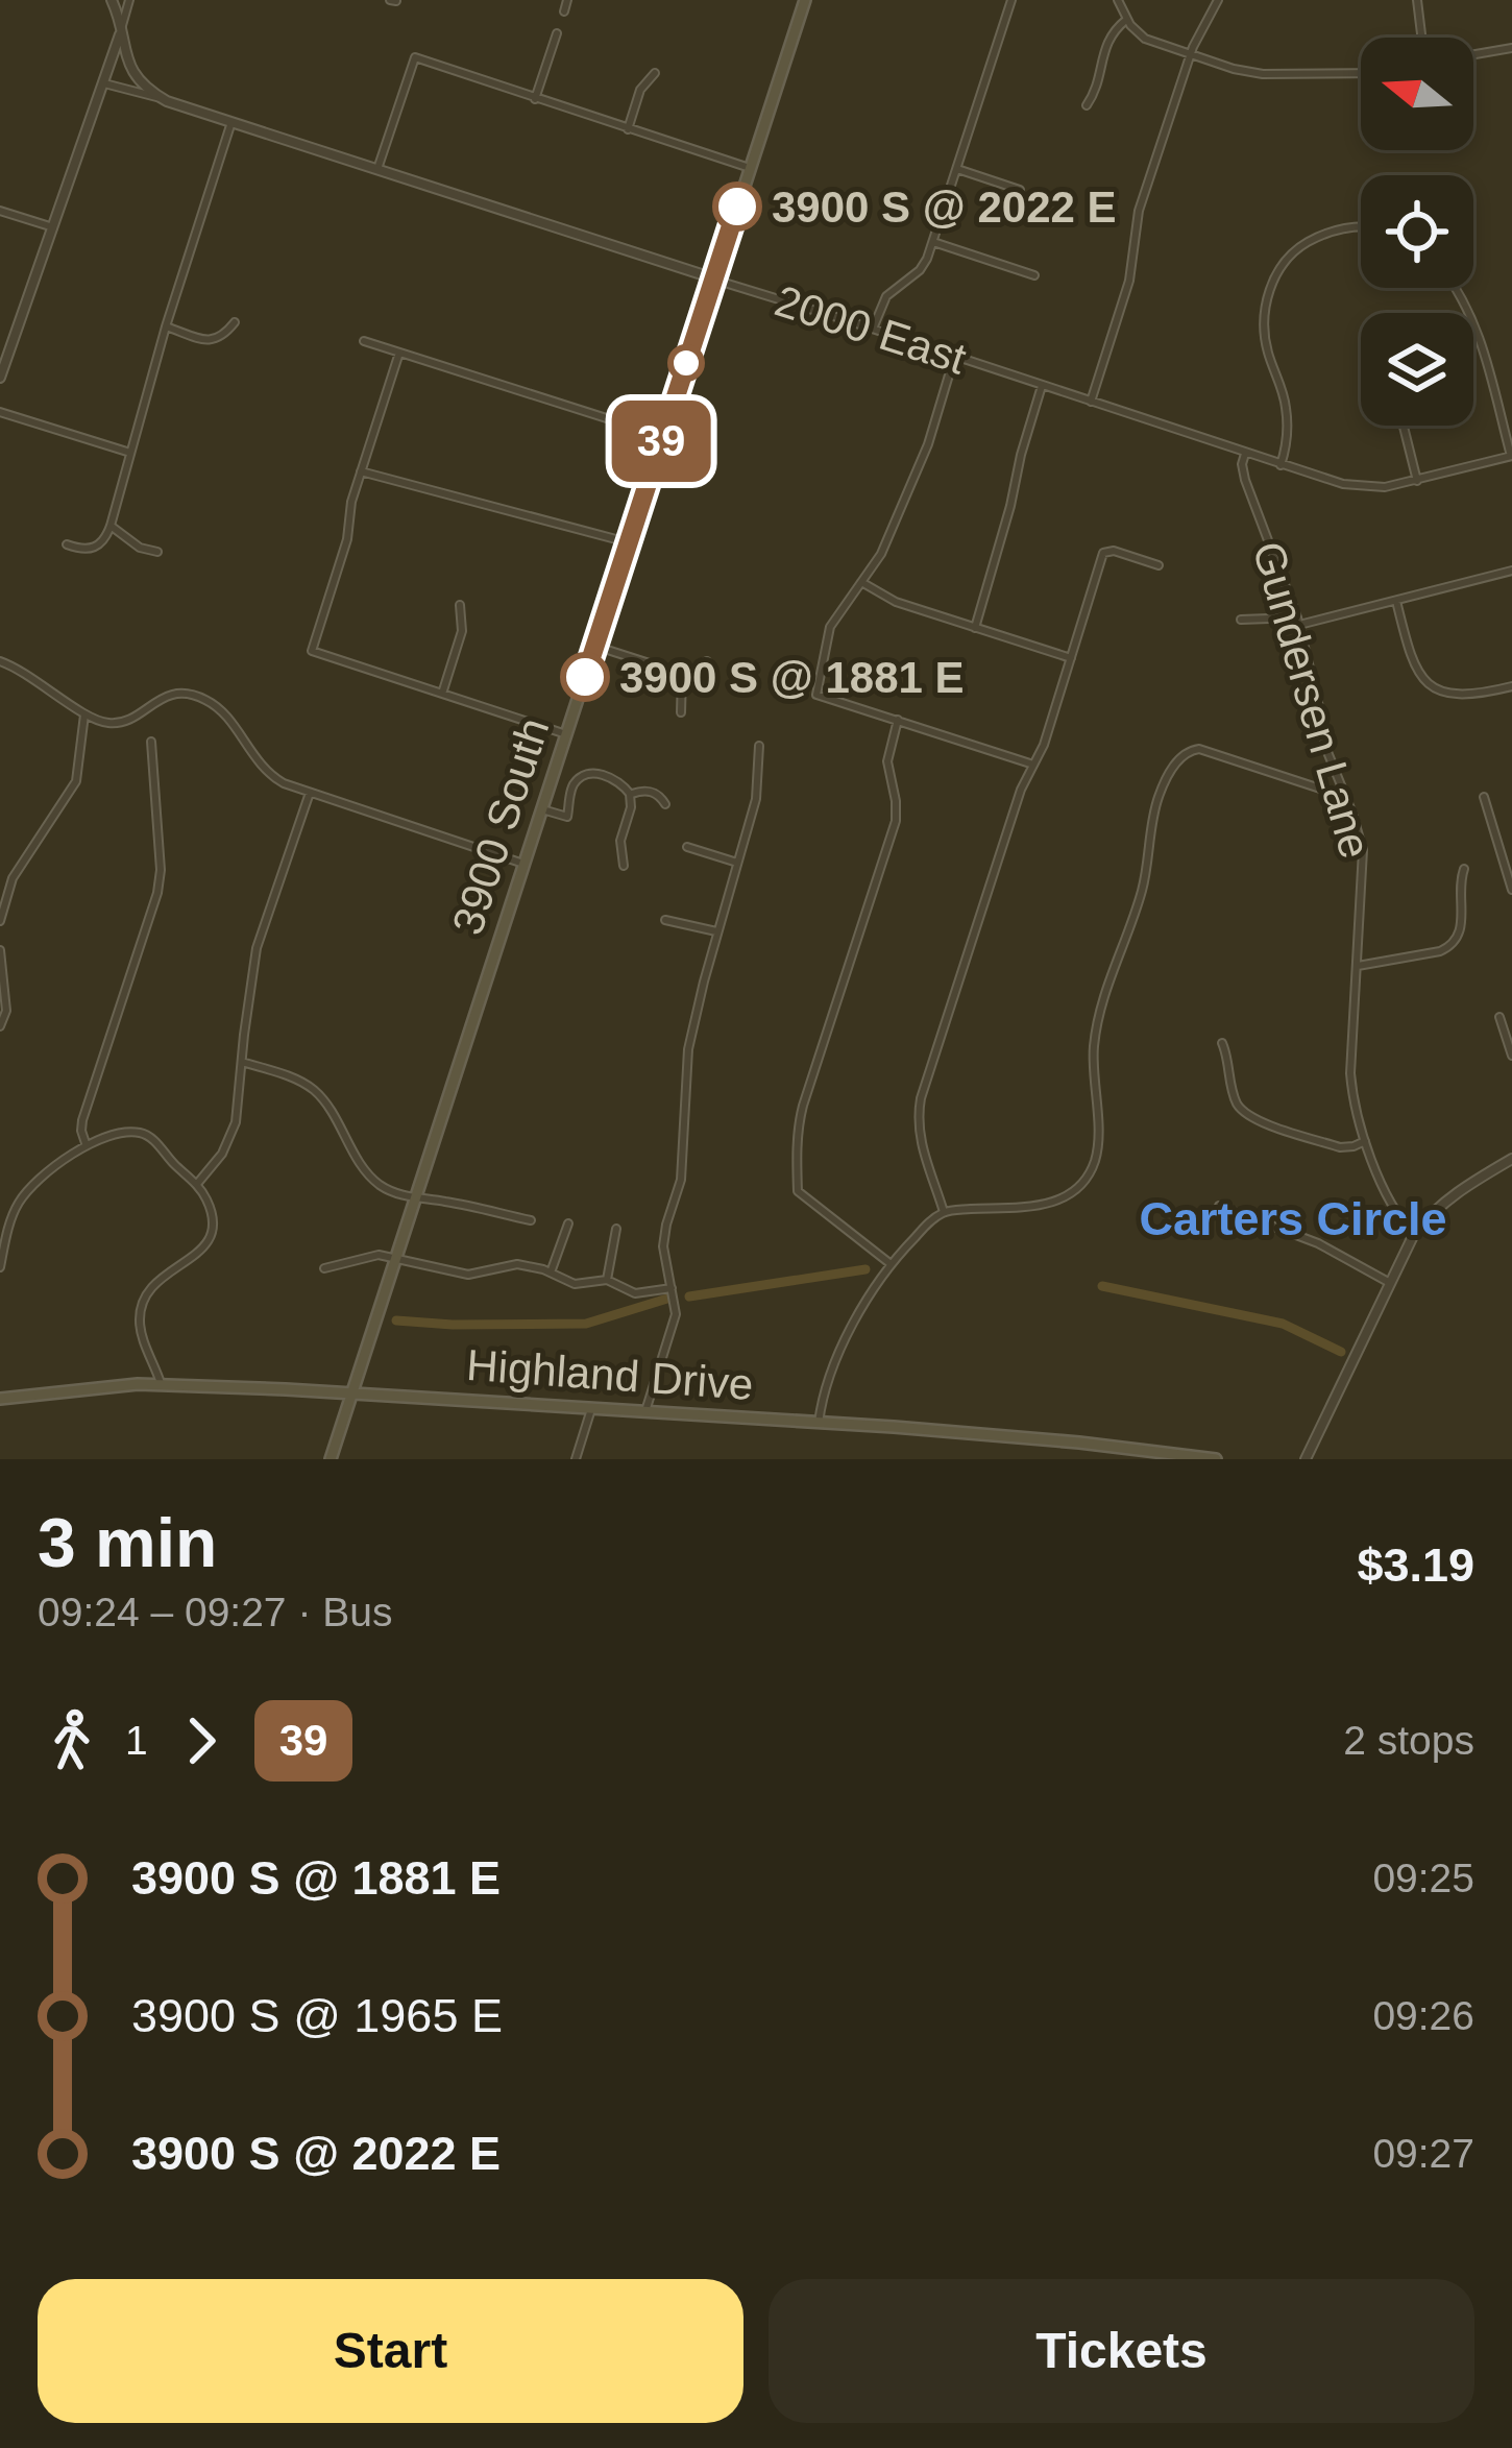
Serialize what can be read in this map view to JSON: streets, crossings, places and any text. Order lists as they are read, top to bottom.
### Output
{
  "streets": {
    "main road": ["3900 South", "Highland Drive"],
    "street": ["2000 East", "Gundersen Lane"]
  },
  "crossings": [
    ["2000 East", "Gundersen Lane"],
    ["2000 East", "3900 South"],
    ["3900 South", "Highland Drive"]
  ],
  "districts": ["Carters Circle"],
  "places": ["3900 S @ 2022 E", "3900 S @ 1881 E"],
  "lines": ["bus line 39"],
  "north": "left",
  "page": {
    "on_map": "39",
    "heading": ["3 min", "09:24 – 09:27 · Bus", "$3.19"],
    "legs": ["1", "39", "2 stops"],
    "list": [
      {
        "name": "3900 S @ 1881 E",
        "value": "09:25"
      },
      {
        "name": "3900 S @ 1965 E",
        "value": "09:26"
      },
      {
        "name": "3900 S @ 2022 E",
        "value": "09:27"
      }
    ],
    "buttons": ["Start", "Tickets"]
  }
}
